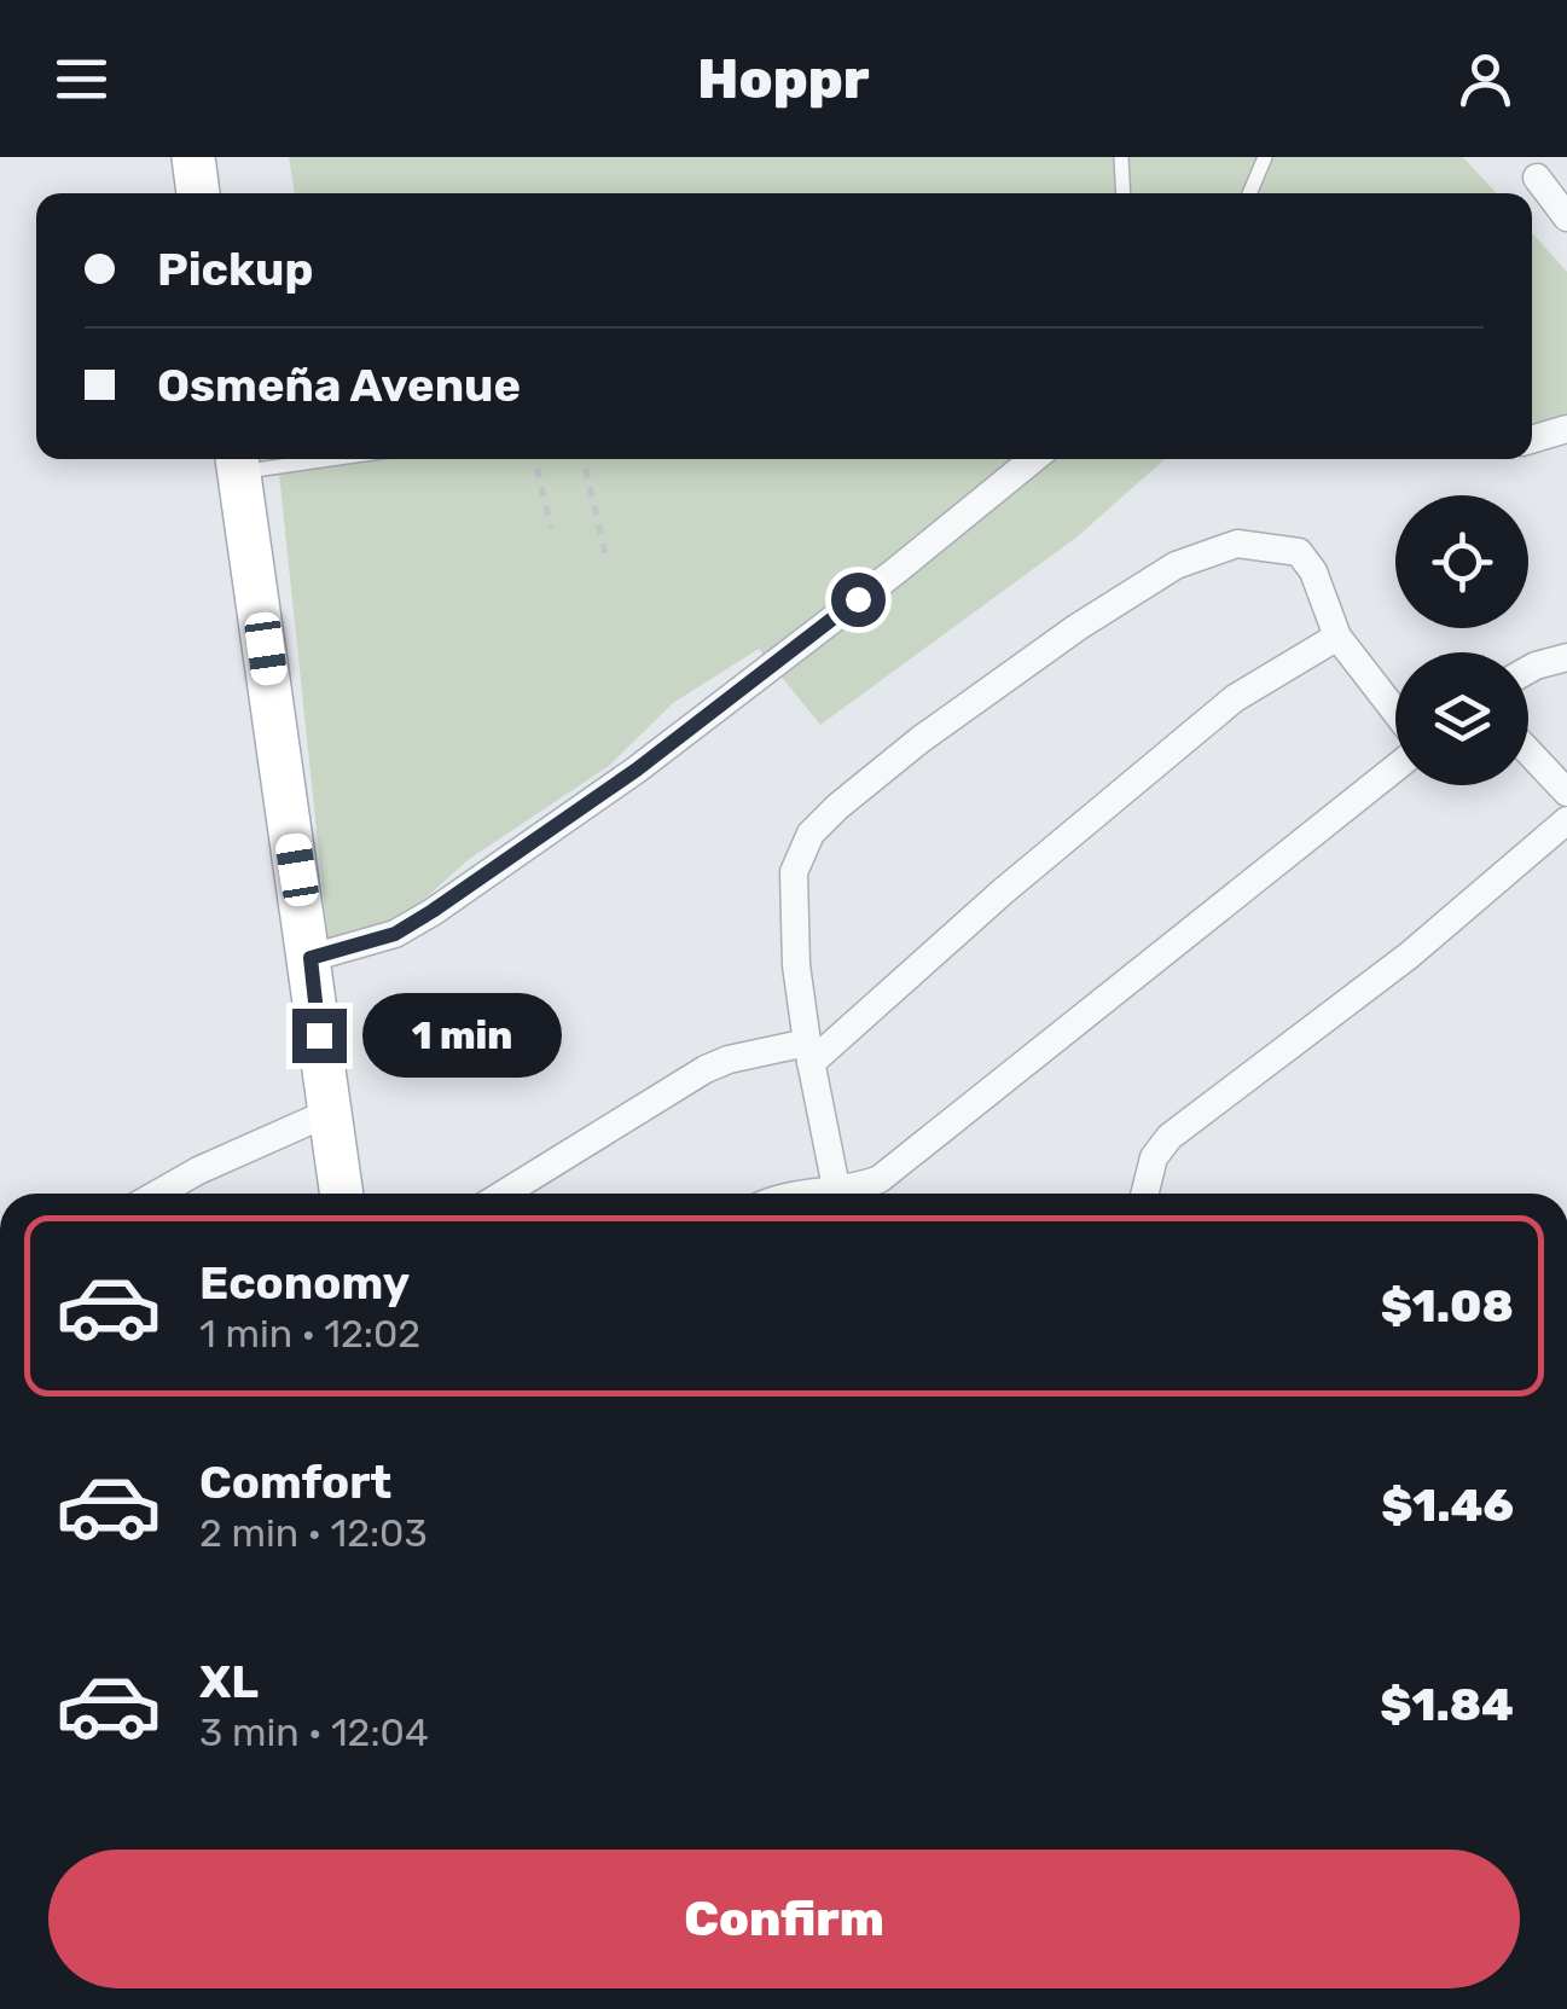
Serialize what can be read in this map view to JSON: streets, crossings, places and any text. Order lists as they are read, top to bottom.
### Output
{
  "page": {
    "header": "Hoppr",
    "banner": ["Pickup", "Osmeña Avenue"],
    "bubble": "1 min",
    "list": [
      {
        "name": "Economy",
        "note": "1 min · 12:02",
        "value": "$1.08"
      },
      {
        "name": "Comfort",
        "note": "2 min · 12:03",
        "value": "$1.46"
      },
      {
        "name": "XL",
        "note": "3 min · 12:04",
        "value": "$1.84"
      }
    ],
    "buttons": "Confirm"
  }
}
